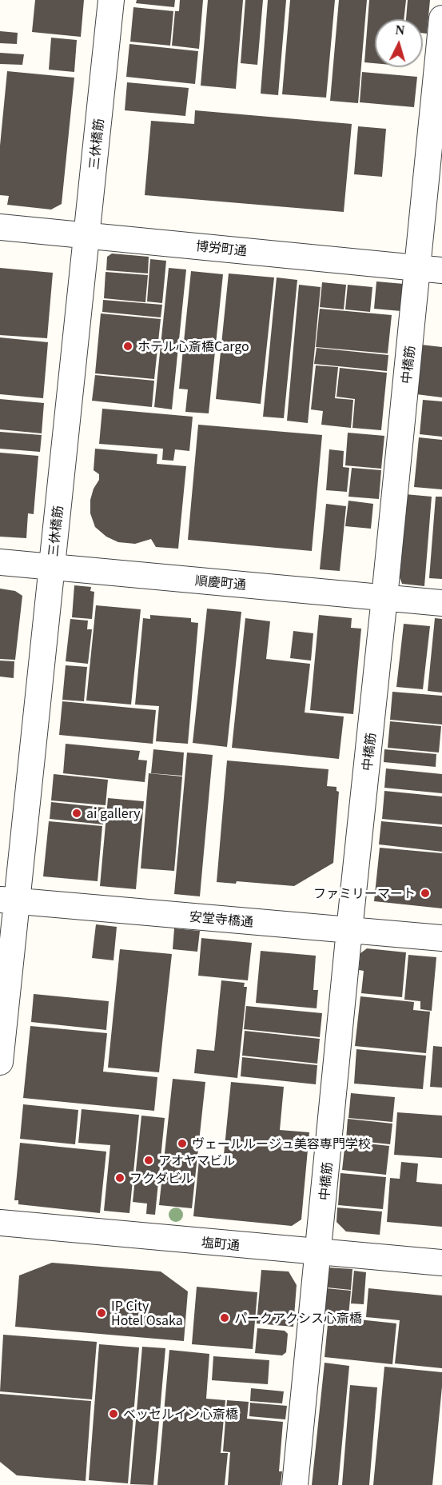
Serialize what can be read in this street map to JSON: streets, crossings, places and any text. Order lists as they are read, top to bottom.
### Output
{
  "streets": {
    "street": [
      "三休橋筋",
      "博労町通",
      "中橋筋",
      "順慶町通",
      "安堂寺橋通",
      "塩町通"
    ]
  },
  "crossings": [
    ["三休橋筋", "博労町通"],
    ["三休橋筋", "順慶町通"],
    ["三休橋筋", "安堂寺橋通"],
    ["博労町通", "中橋筋"],
    ["中橋筋", "順慶町通"],
    ["中橋筋", "安堂寺橋通"],
    ["中橋筋", "塩町通"]
  ],
  "places": [
    "ホテル心斎橋Cargo",
    "ai gallery",
    "ファミリーマート",
    "ヴェールルージュ美容専門学校",
    "アオヤマビル",
    "フクダビル",
    "IP City Hotel Osaka",
    "パークアクシス心斎橋",
    "ベッセルイン心斎橋"
  ],
  "north": "top"
}
